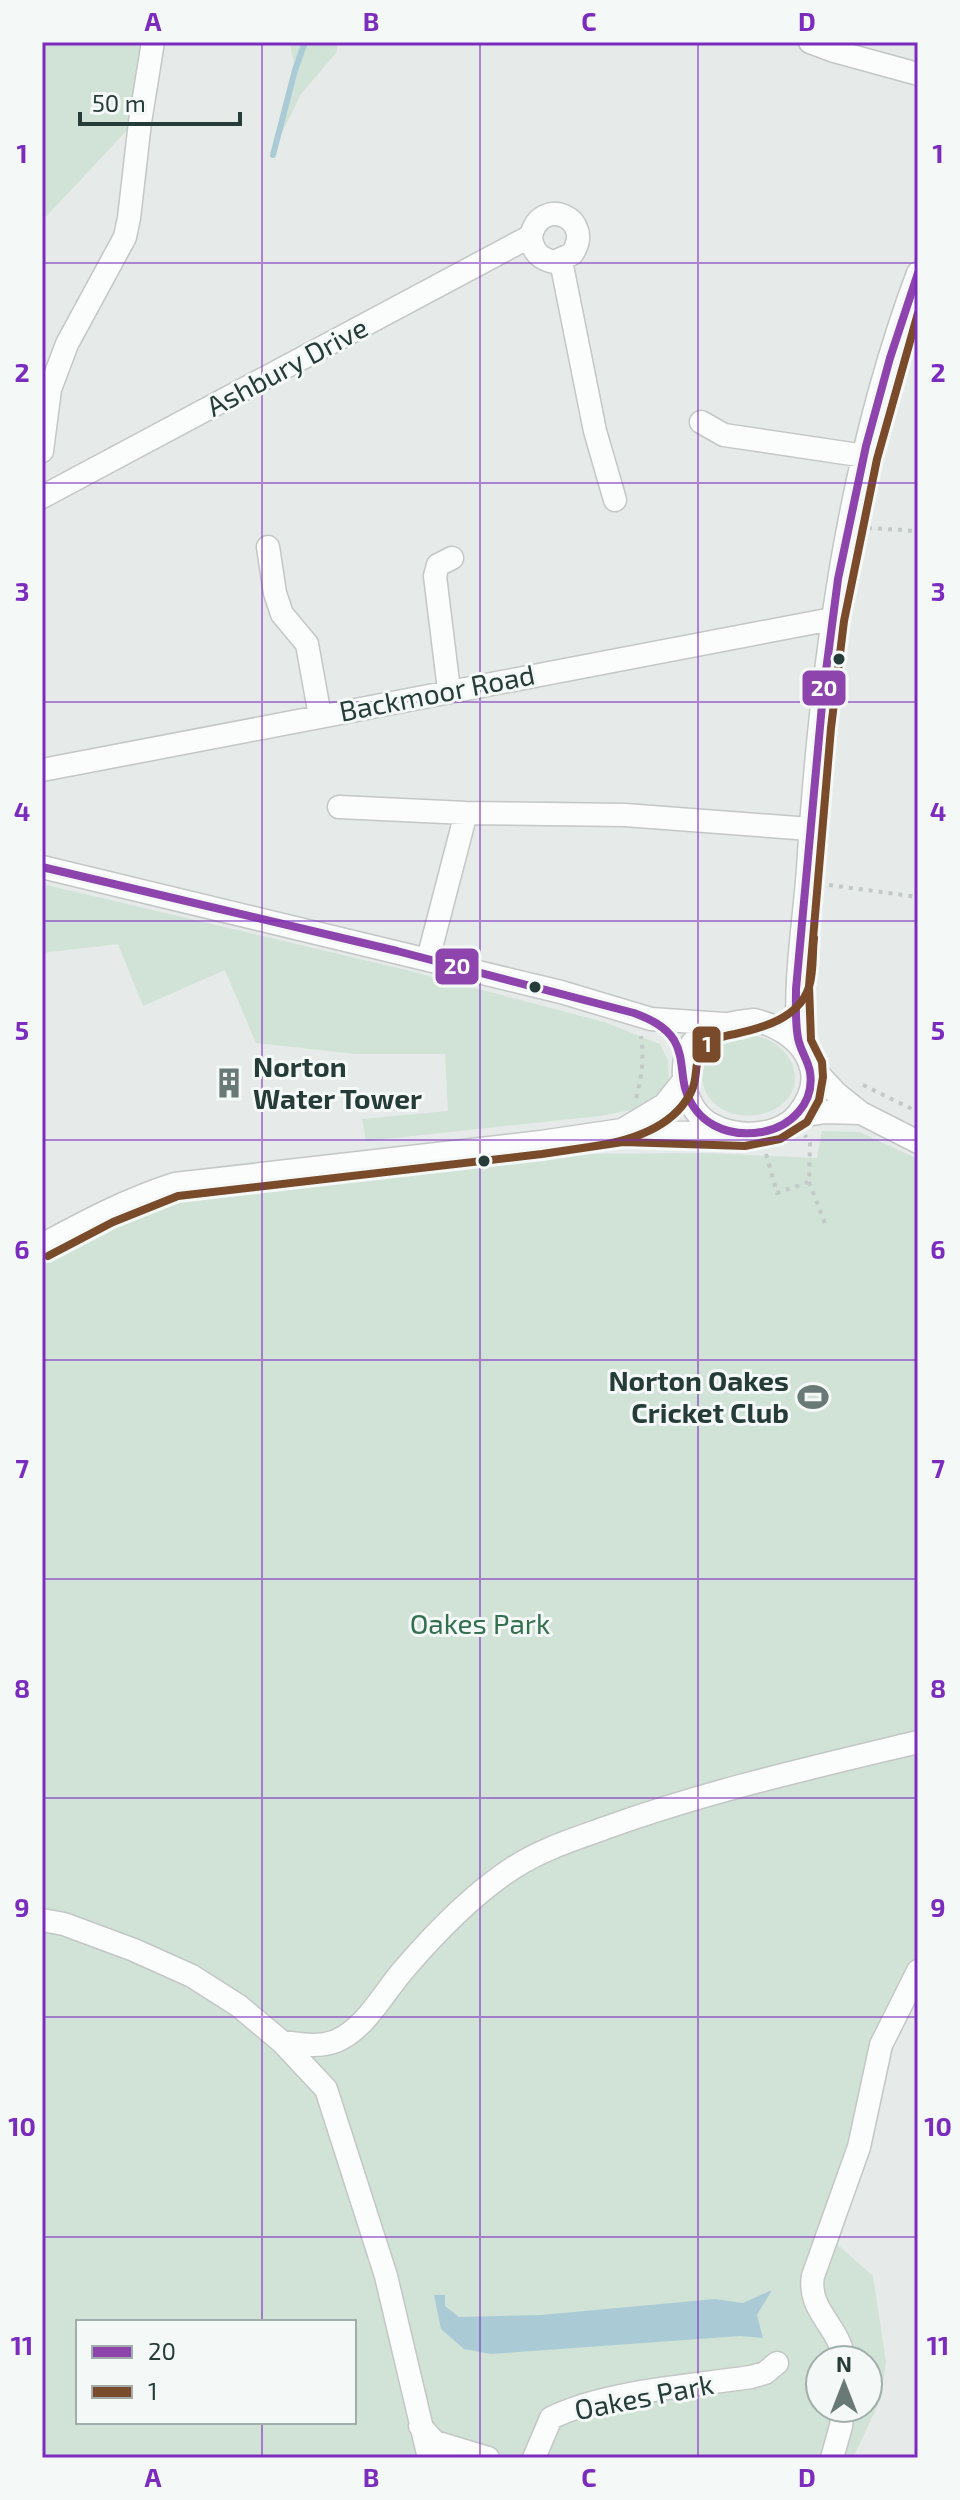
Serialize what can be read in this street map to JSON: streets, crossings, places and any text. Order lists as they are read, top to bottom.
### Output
{
  "streets": {
    "street": ["Ashbury Drive", "Backmoor Road", "Oakes Park"]
  },
  "parks": ["Oakes Park"],
  "places": {
    "building": ["Norton Water Tower"],
    "sports": ["Norton Oakes Cricket Club"]
  },
  "lines": ["transit line 20", "transit line 1"],
  "legend": ["20", "1"],
  "scale_bar": "50 m",
  "north": "top",
  "grid": {
    "columns": [
      "A",
      "B",
      "C",
      "D"
    ],
    "rows": [
      "1",
      "2",
      "3",
      "4",
      "5",
      "6",
      "7",
      "8",
      "9",
      "10",
      "11"
    ]
  }
}
